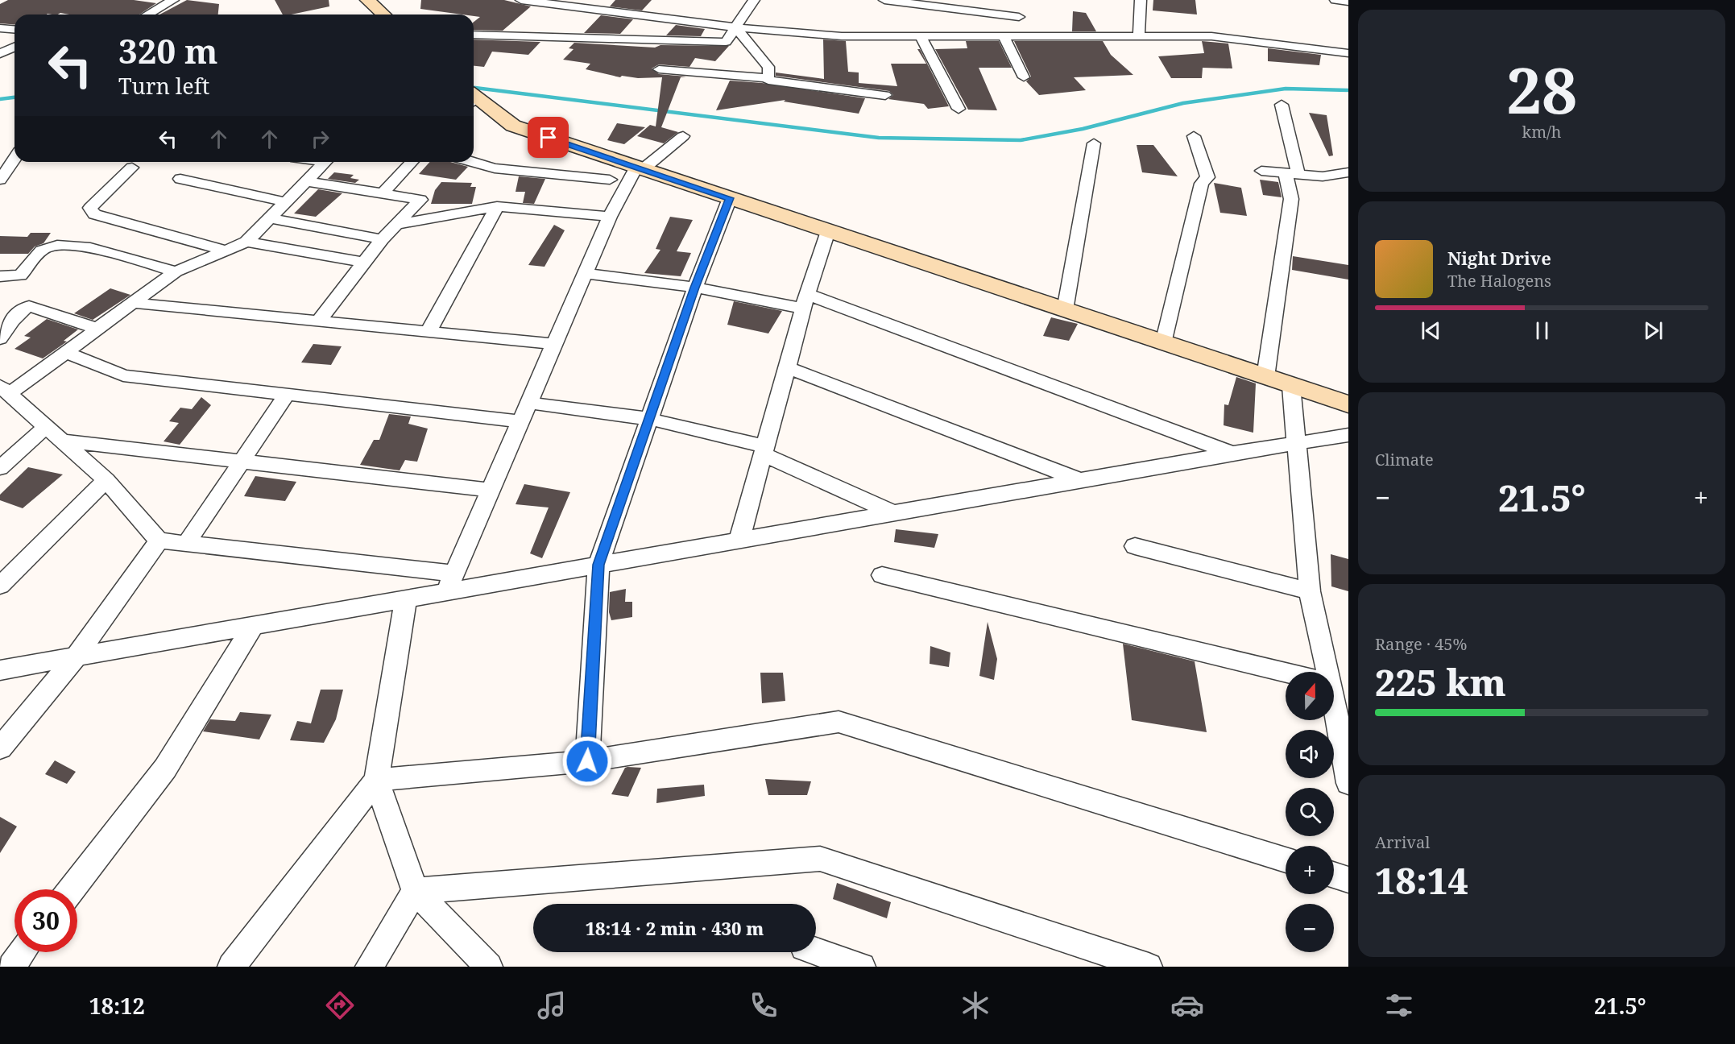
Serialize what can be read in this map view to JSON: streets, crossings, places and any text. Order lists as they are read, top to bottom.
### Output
{
  "north": "top",
  "page": {
    "tile": [
      ["28", "km/h"],
      "Climate",
      ["Range · 45%", "225 km"],
      ["Arrival", "18:14"]
    ],
    "turn": ["320 m", "Turn left"],
    "song": ["Night Drive", "The Halogens"],
    "heat": ["−", "21.5°", "+"],
    "map_buttons": ["+", "−"],
    "limit": "30",
    "trip": "18:14 · 2 min · 430 m",
    "tabs": ["18:12", "21.5°"]
  }
}
